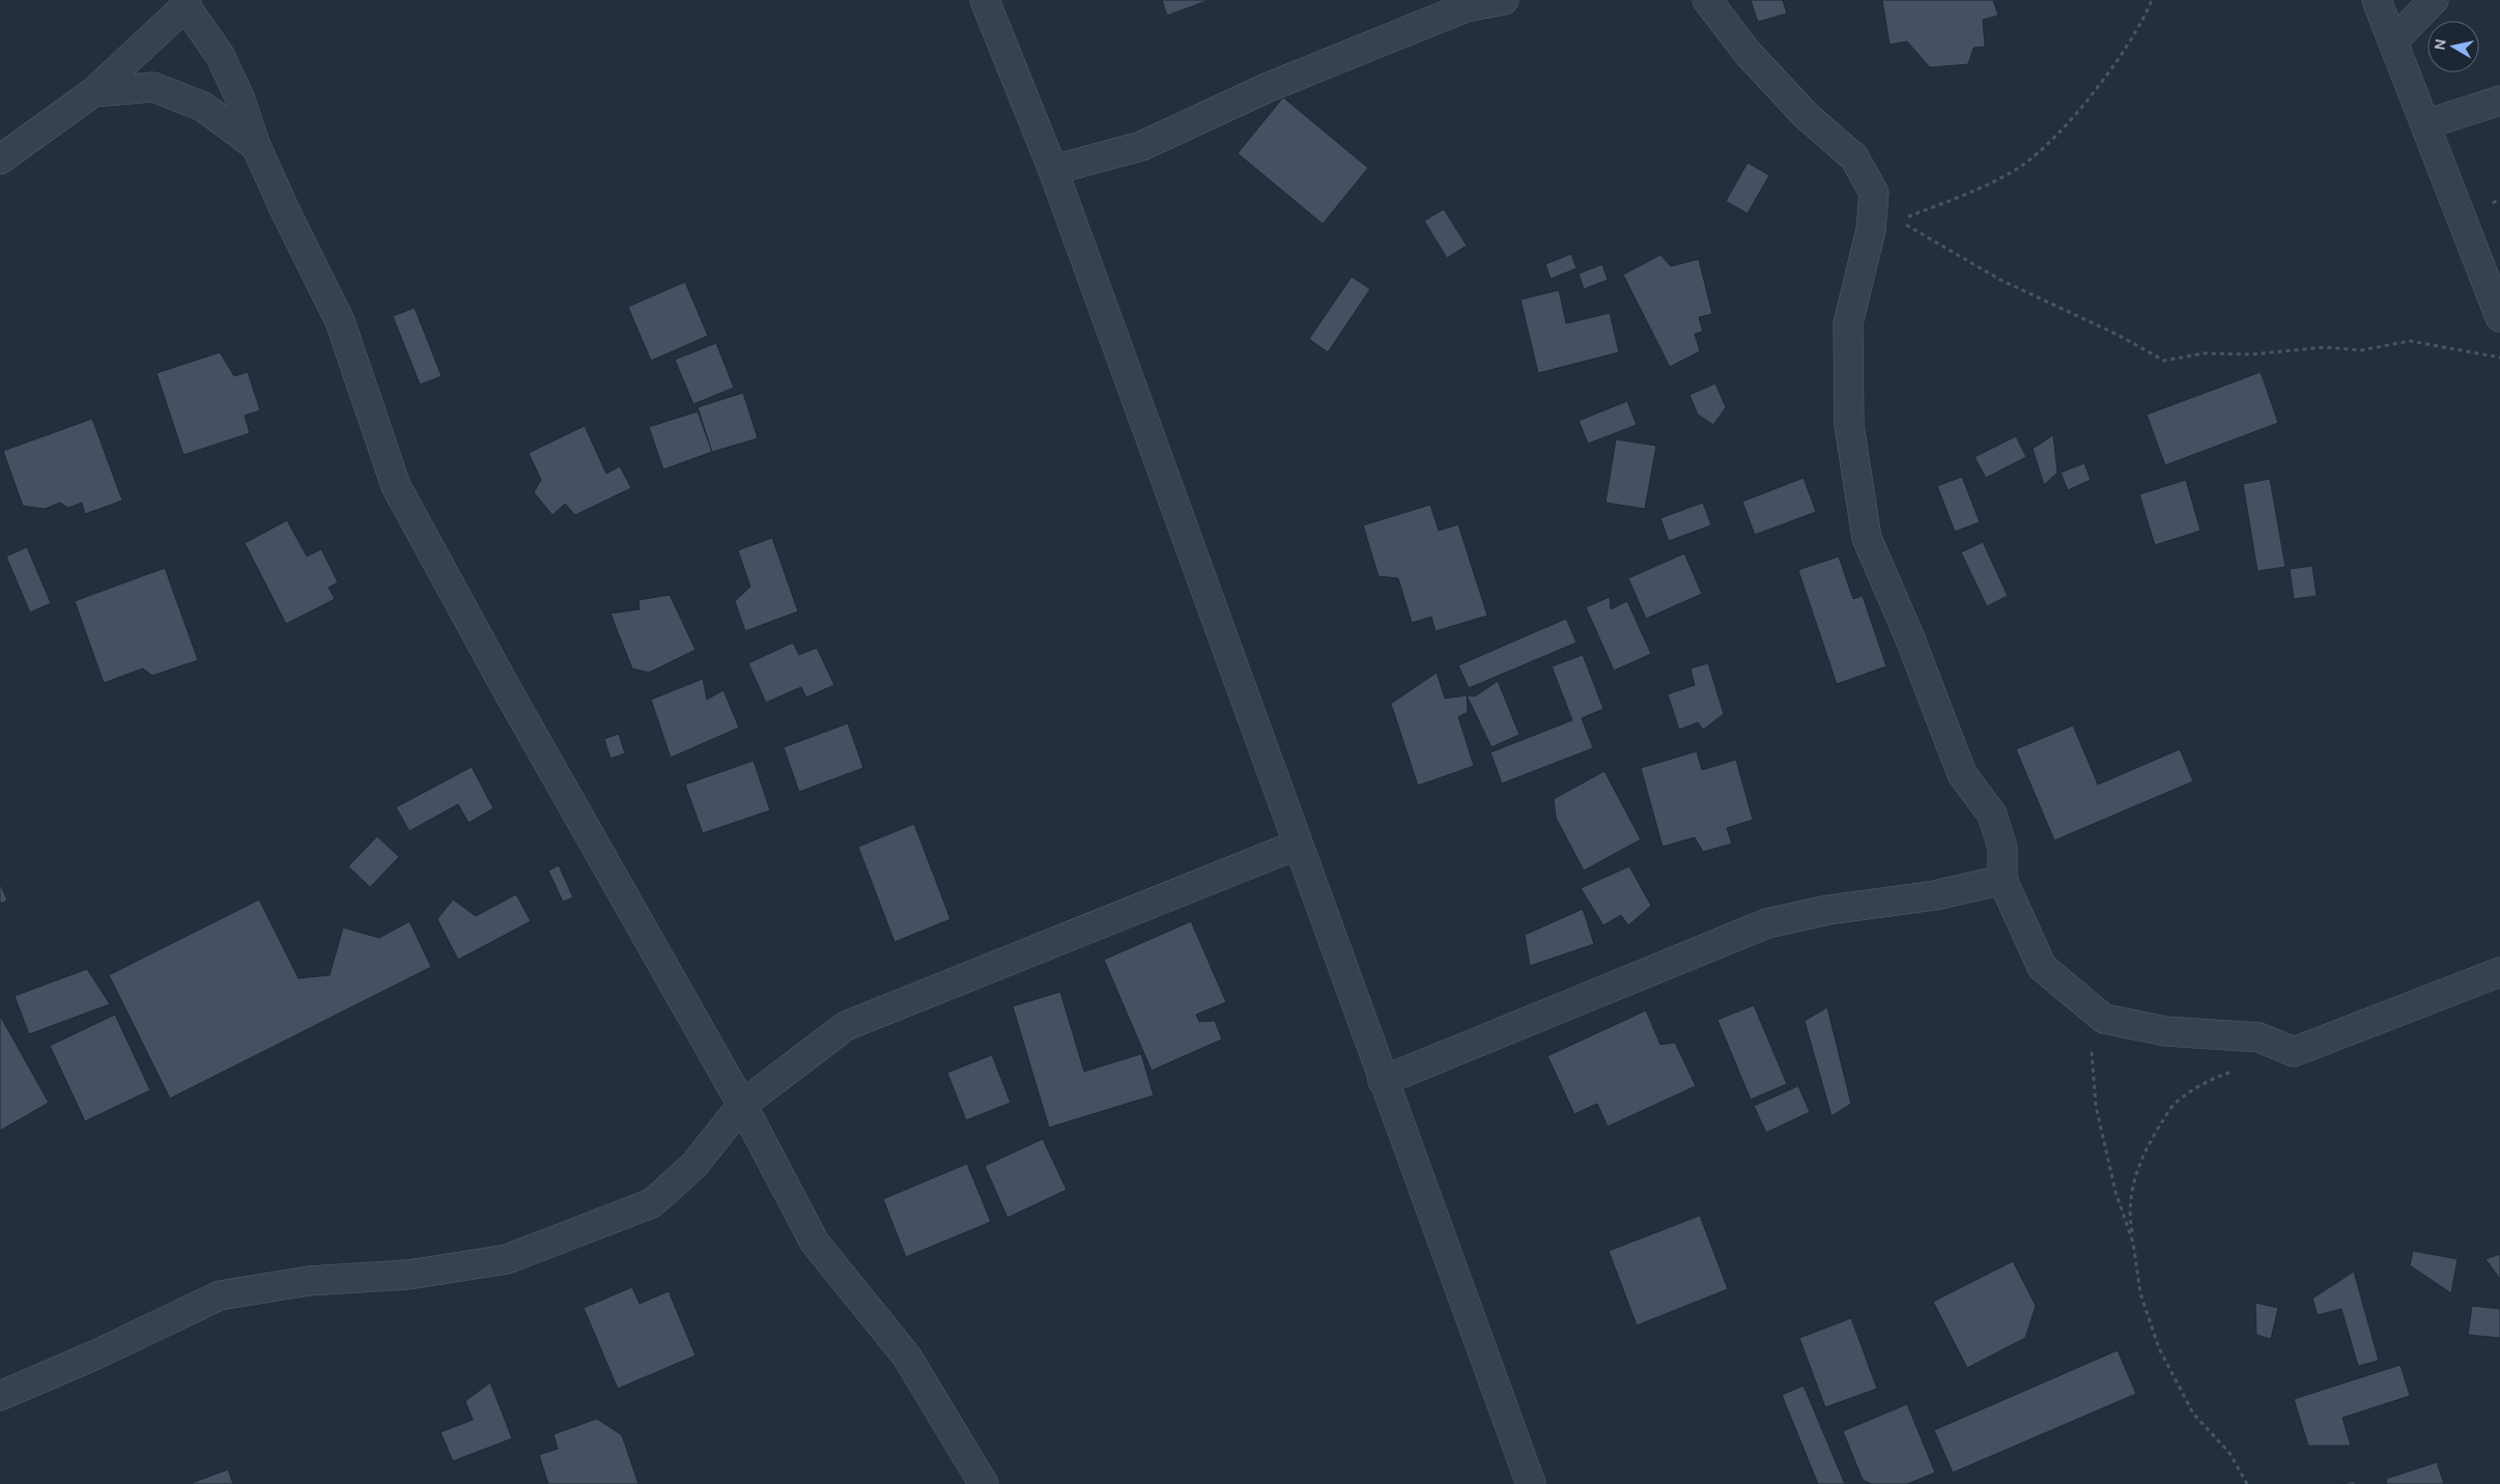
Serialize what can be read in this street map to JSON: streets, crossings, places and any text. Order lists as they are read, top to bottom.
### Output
{
  "north": "left"
}
